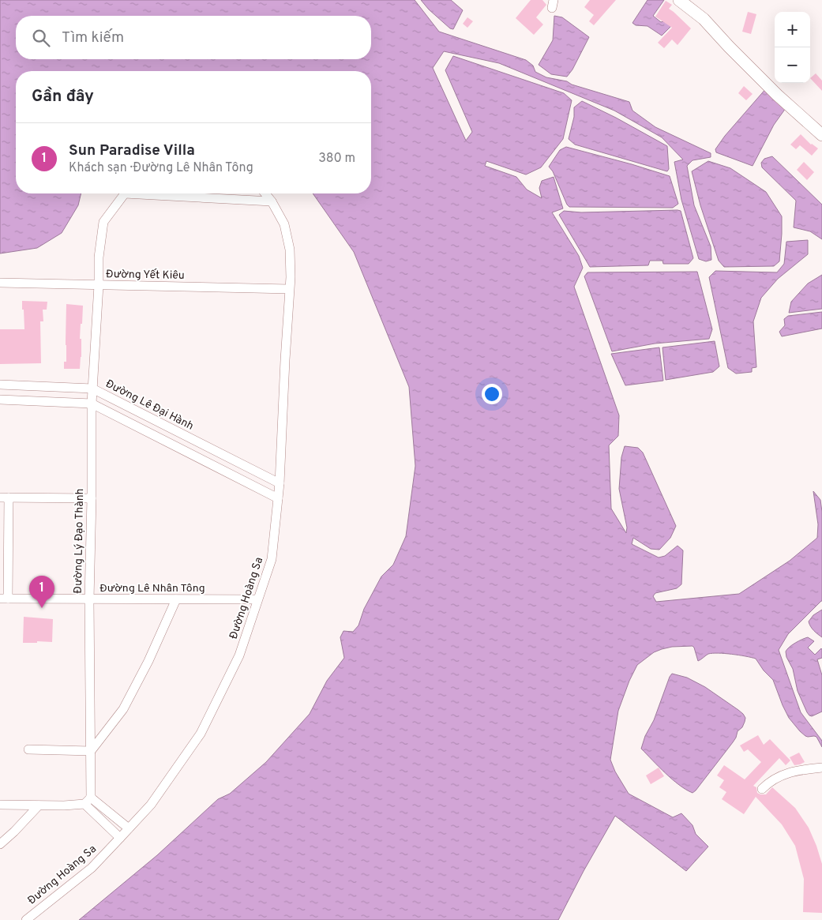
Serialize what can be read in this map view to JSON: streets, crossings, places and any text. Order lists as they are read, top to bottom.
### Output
{
  "streets": {
    "street": [
      "Đường Yết Kiêu",
      "Đường Lê Đại Hành",
      "Đường Lý Đạo Thành",
      "Đường Lê Nhân Tông",
      "Đường Hoàng Sa"
    ]
  },
  "crossings": [
    ["Đường Yết Kiêu", "Đường Lý Đạo Thành"],
    ["Đường Yết Kiêu", "Đường Hoàng Sa"],
    ["Đường Lê Đại Hành", "Đường Lý Đạo Thành"],
    ["Đường Lê Đại Hành", "Đường Hoàng Sa"],
    ["Đường Lý Đạo Thành", "Đường Lê Nhân Tông"],
    ["Đường Lê Nhân Tông", "Đường Hoàng Sa"]
  ],
  "page": {
    "map_buttons": ["+", "−"],
    "search": "Tìm kiếm",
    "heading": "Gần đây",
    "list": [
      {
        "mark": "1",
        "name": "Sun Paradise Villa",
        "note": "Khách sạn · Đường Lê Nhân Tông",
        "value": "380 m"
      }
    ],
    "pins": "1"
  }
}
